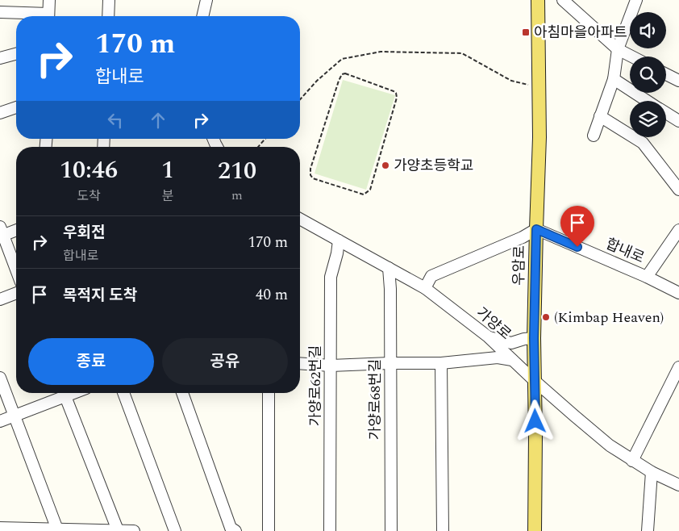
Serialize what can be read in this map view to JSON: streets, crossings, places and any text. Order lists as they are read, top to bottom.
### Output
{
  "streets": {
    "main road": ["우암로"],
    "street": [
      "합내로",
      "가양로",
      "가양로62번길",
      "가양로68번길"
    ]
  },
  "crossings": [
    ["합내로", "우암로"],
    ["우암로", "가양로"],
    ["가양로", "가양로62번길"],
    ["가양로", "가양로68번길"]
  ],
  "places": {
    "transit": ["아침마을아파트"],
    "other": ["가양초등학교", "(Kimbap Heaven)"]
  },
  "page": {
    "turn": ["170 m", "합내로"],
    "eta": [
      "10:46",
      "도착",
      "1",
      "분",
      "210",
      "m"
    ],
    "list": [
      {
        "name": "우회전",
        "note": "합내로",
        "value": "170 m"
      },
      {
        "name": "목적지 도착",
        "value": "40 m"
      }
    ],
    "buttons": ["종료", "공유"]
  }
}
